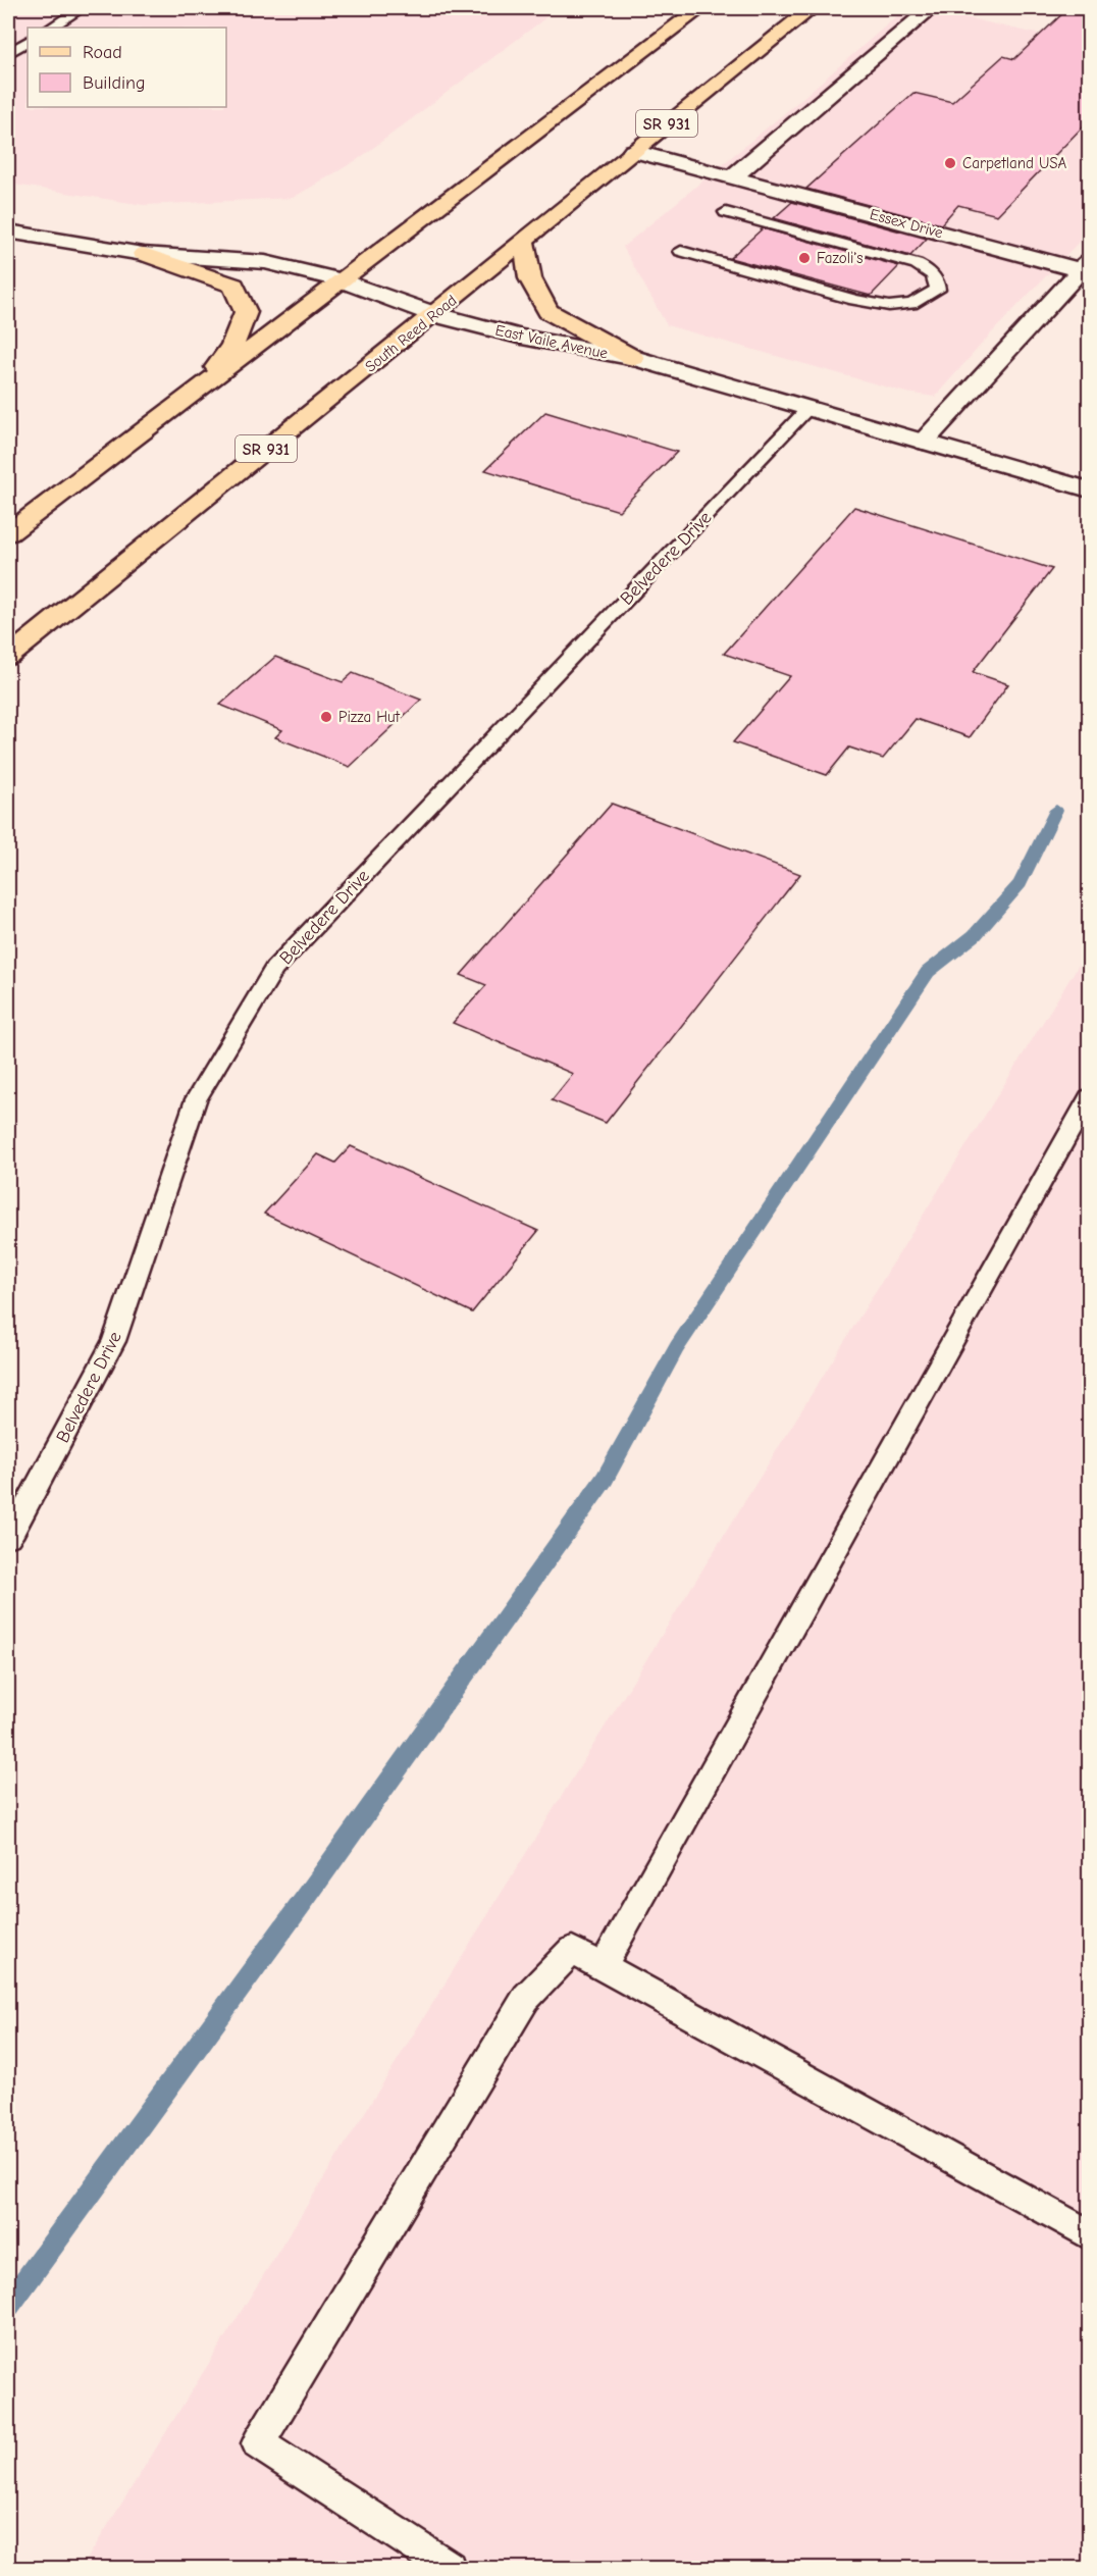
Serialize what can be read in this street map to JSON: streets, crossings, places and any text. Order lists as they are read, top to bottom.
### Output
{
  "streets": {
    "main road": ["SR 931", "South Reed Road"],
    "street": ["Essex Drive", "East Vaile Avenue"],
    "lane": ["Belvedere Drive"]
  },
  "crossings": [
    ["Essex Drive", "South Reed Road"],
    ["South Reed Road", "East Vaile Avenue"],
    ["East Vaile Avenue", "Belvedere Drive"]
  ],
  "places": ["Carpetland USA", "Fazoli's", "Pizza Hut"],
  "legend": ["Road", "Building"]
}
